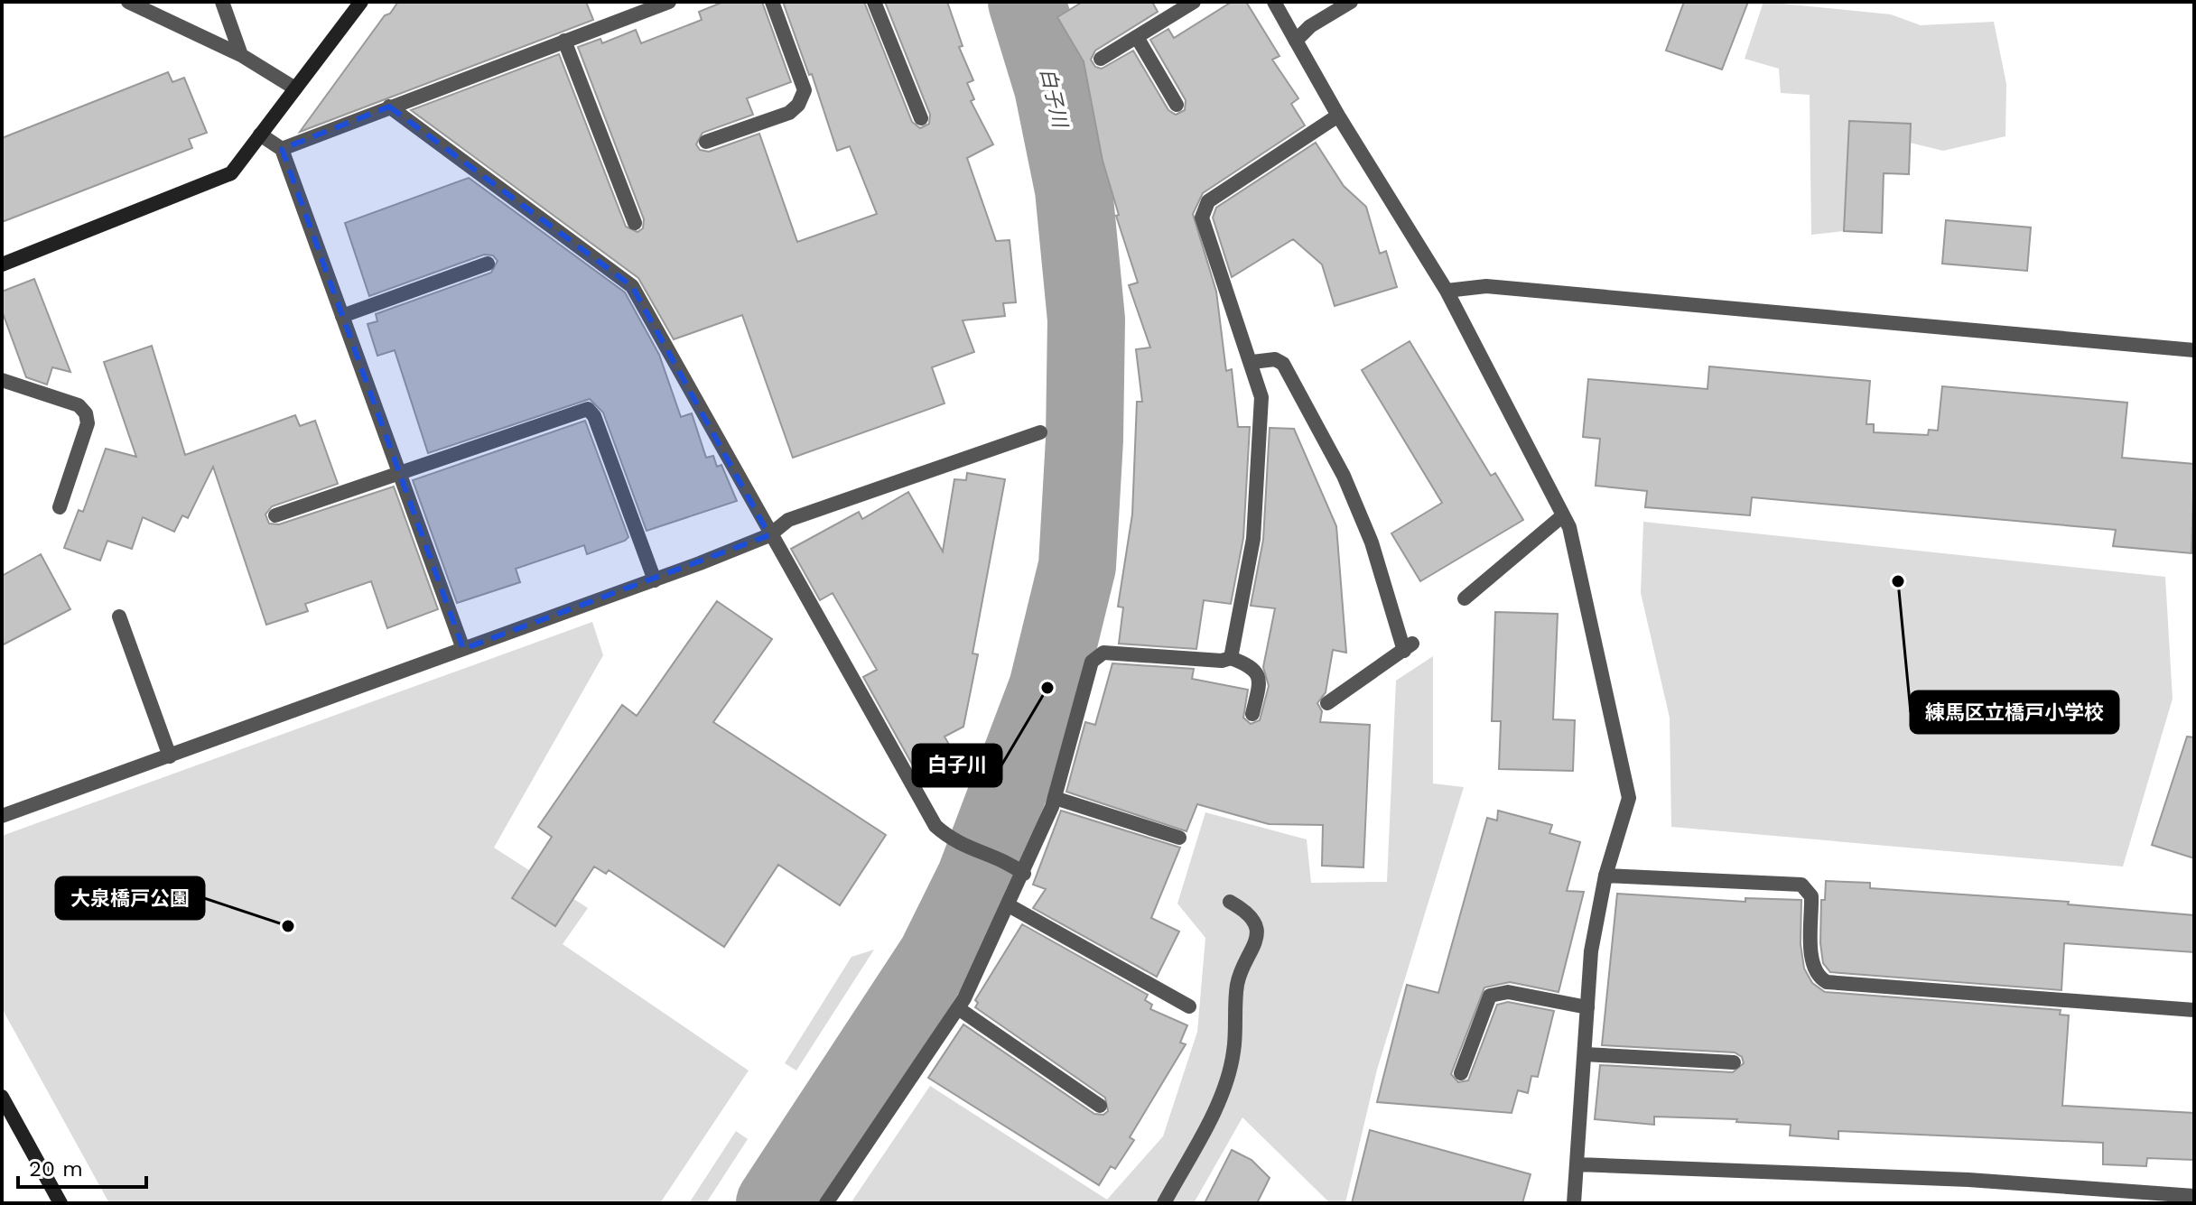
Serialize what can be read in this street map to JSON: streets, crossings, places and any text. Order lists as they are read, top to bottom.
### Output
{
  "water": ["白子川"],
  "places": ["練馬区立橋戸小学校", "白子川", "大泉橋戸公園"],
  "scale_bar": "20 m"
}
